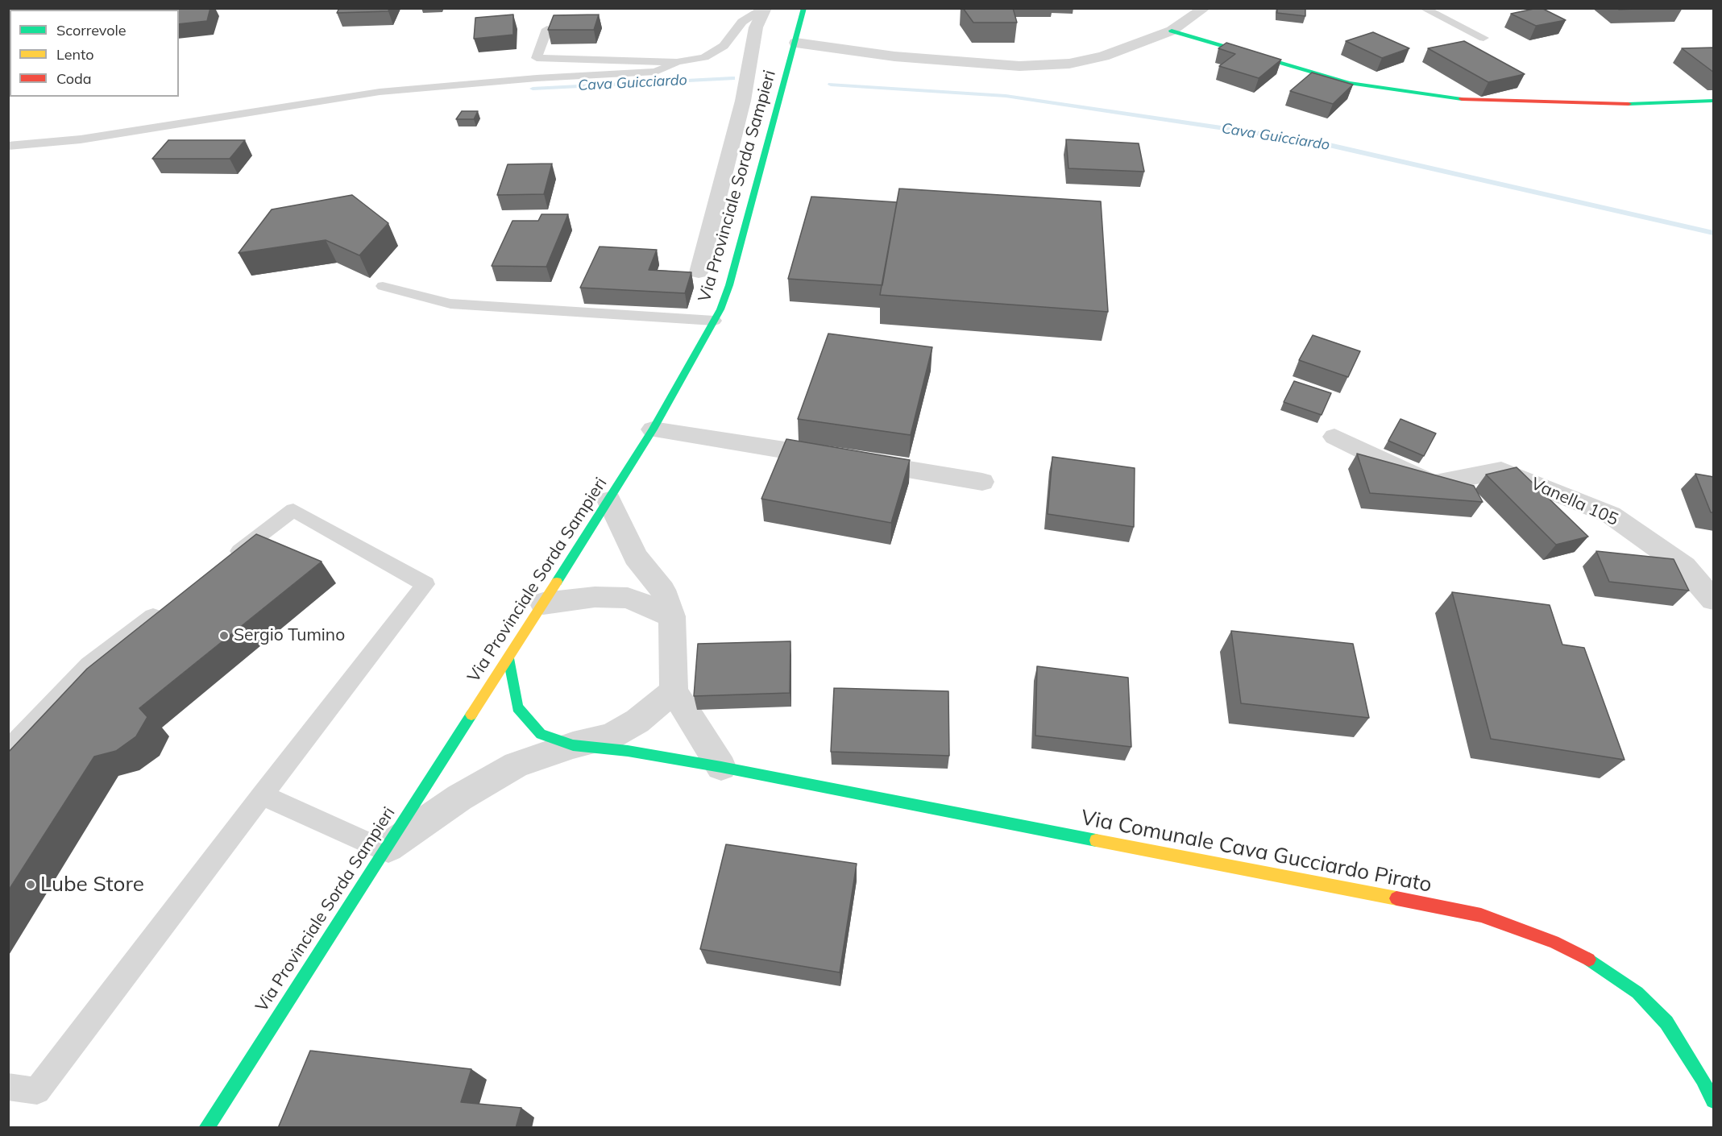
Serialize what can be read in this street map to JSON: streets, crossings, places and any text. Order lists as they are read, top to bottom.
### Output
{
  "streets": {
    "street": ["Via Provinciale Sorda Sampieri", "Vanella 105", "Via Comunale Cava Gucciardo Pirato"]
  },
  "crossings": [
    ["Via Provinciale Sorda Sampieri", "Via Comunale Cava Gucciardo Pirato"]
  ],
  "water": ["Cava Guicciardo"],
  "places": ["Sergio Tumino", "Lube Store"],
  "legend": ["Scorrevole", "Lento", "Coda"]
}
